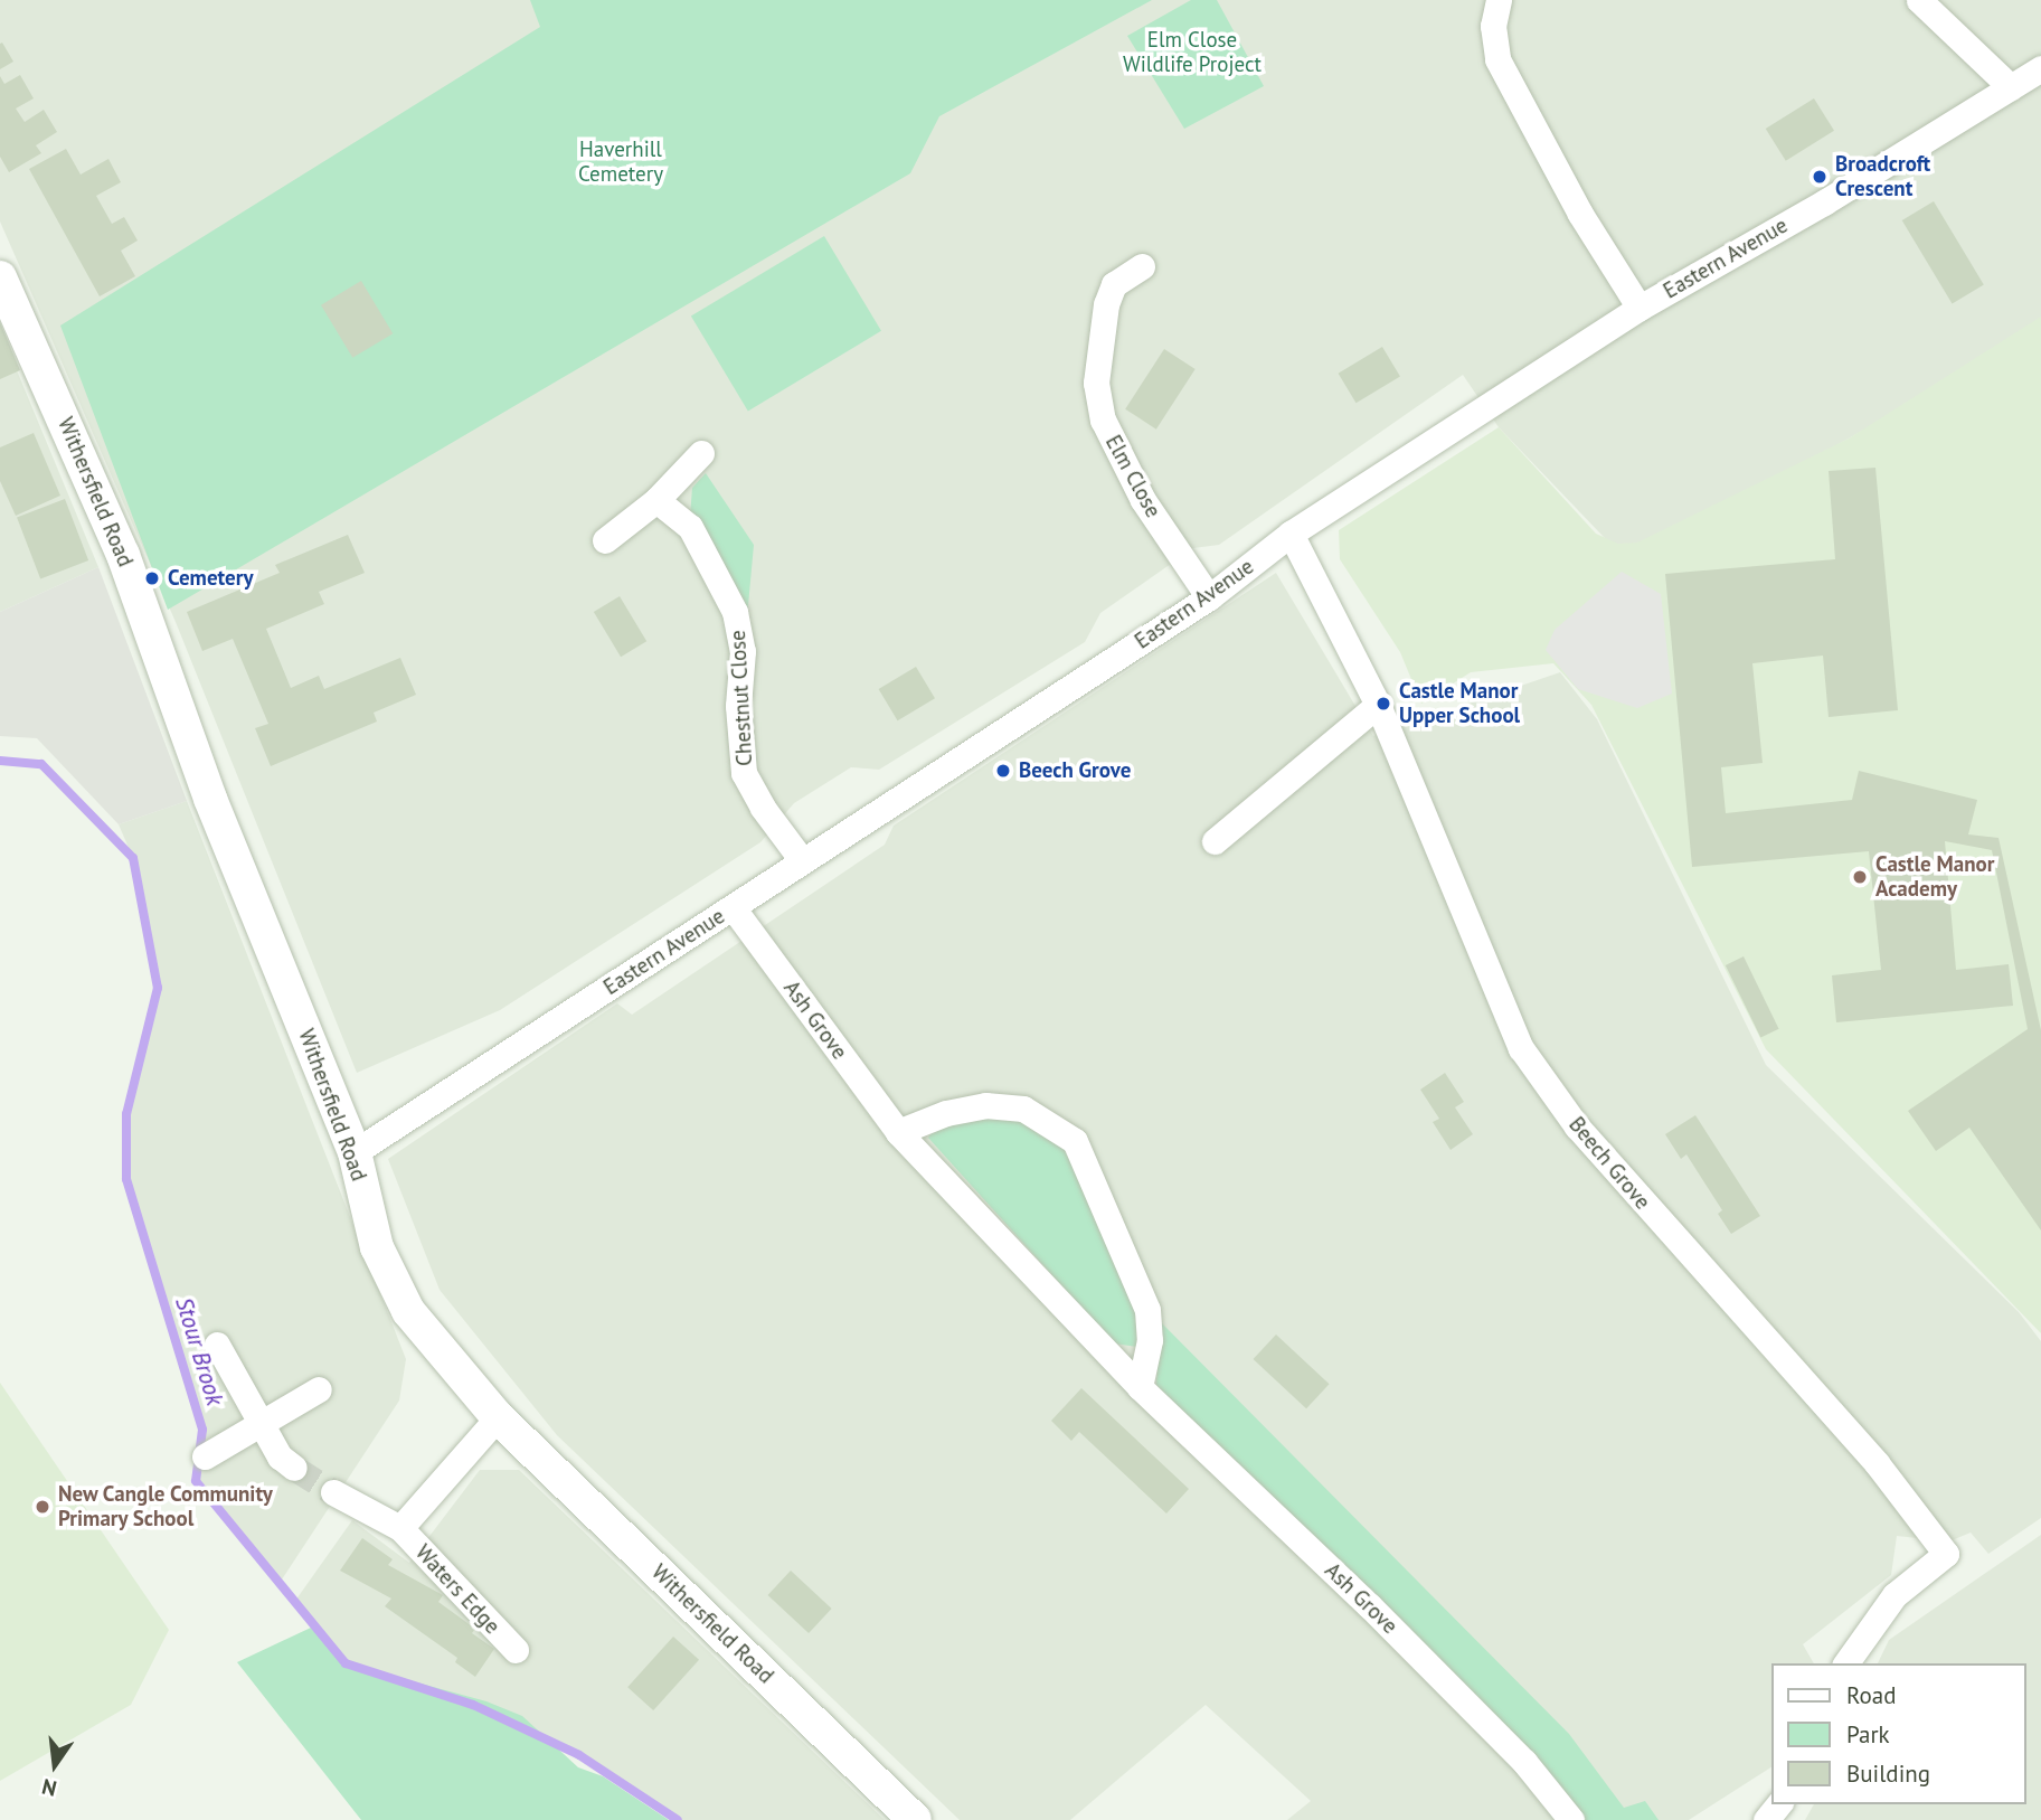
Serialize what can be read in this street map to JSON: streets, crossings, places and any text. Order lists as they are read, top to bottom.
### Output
{
  "streets": {
    "street": [
      "Eastern Avenue",
      "Elm Close",
      "Withersfield Road",
      "Chestnut Close",
      "Ash Grove",
      "Beech Grove",
      "Waters Edge"
    ]
  },
  "crossings": [
    ["Eastern Avenue", "Elm Close"],
    ["Eastern Avenue", "Withersfield Road"],
    ["Eastern Avenue", "Chestnut Close"],
    ["Eastern Avenue", "Ash Grove"],
    ["Eastern Avenue", "Beech Grove"],
    ["Withersfield Road", "Waters Edge"]
  ],
  "water": ["Stour Brook"],
  "parks": ["Elm Close Wildlife Project", "Haverhill Cemetery"],
  "places": [
    "Broadcroft Crescent",
    "Cemetery",
    "Castle Manor Upper School",
    "Beech Grove",
    "Castle Manor Academy",
    "New Cangle Community Primary School"
  ],
  "legend": ["Road", "Park", "Building"],
  "north": "bottom"
}
